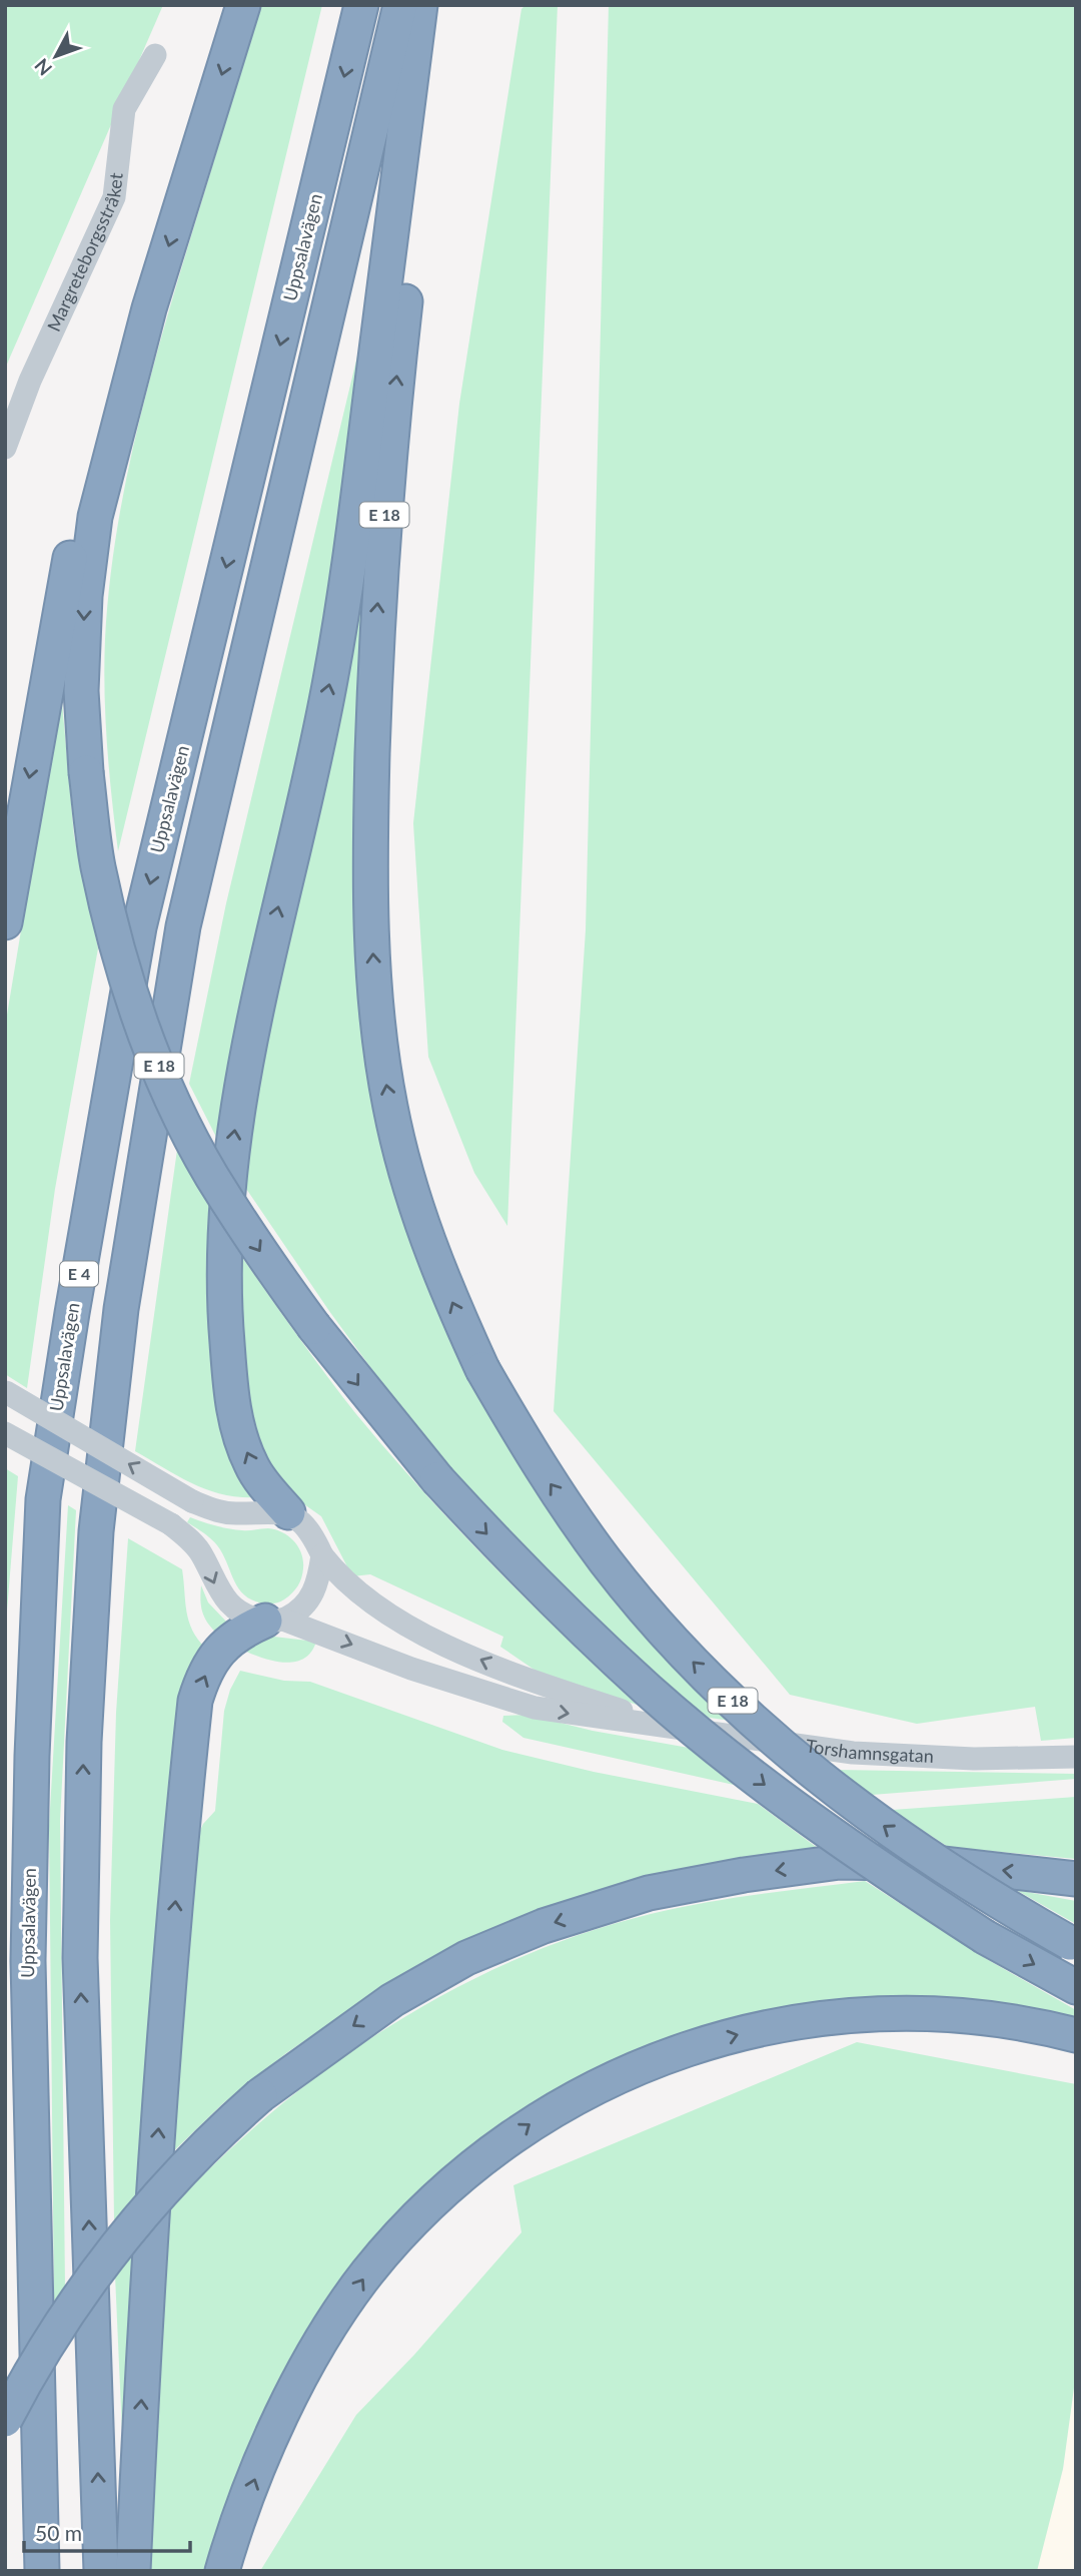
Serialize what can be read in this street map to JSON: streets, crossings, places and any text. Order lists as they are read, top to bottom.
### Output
{
  "streets": {
    "highway": ["Uppsalavägen", "E 18", "E 4"],
    "street": ["Margreteborgsstråket", "Torshamnsgatan"]
  },
  "scale_bar": "50 m",
  "north": "bottom left"
}
